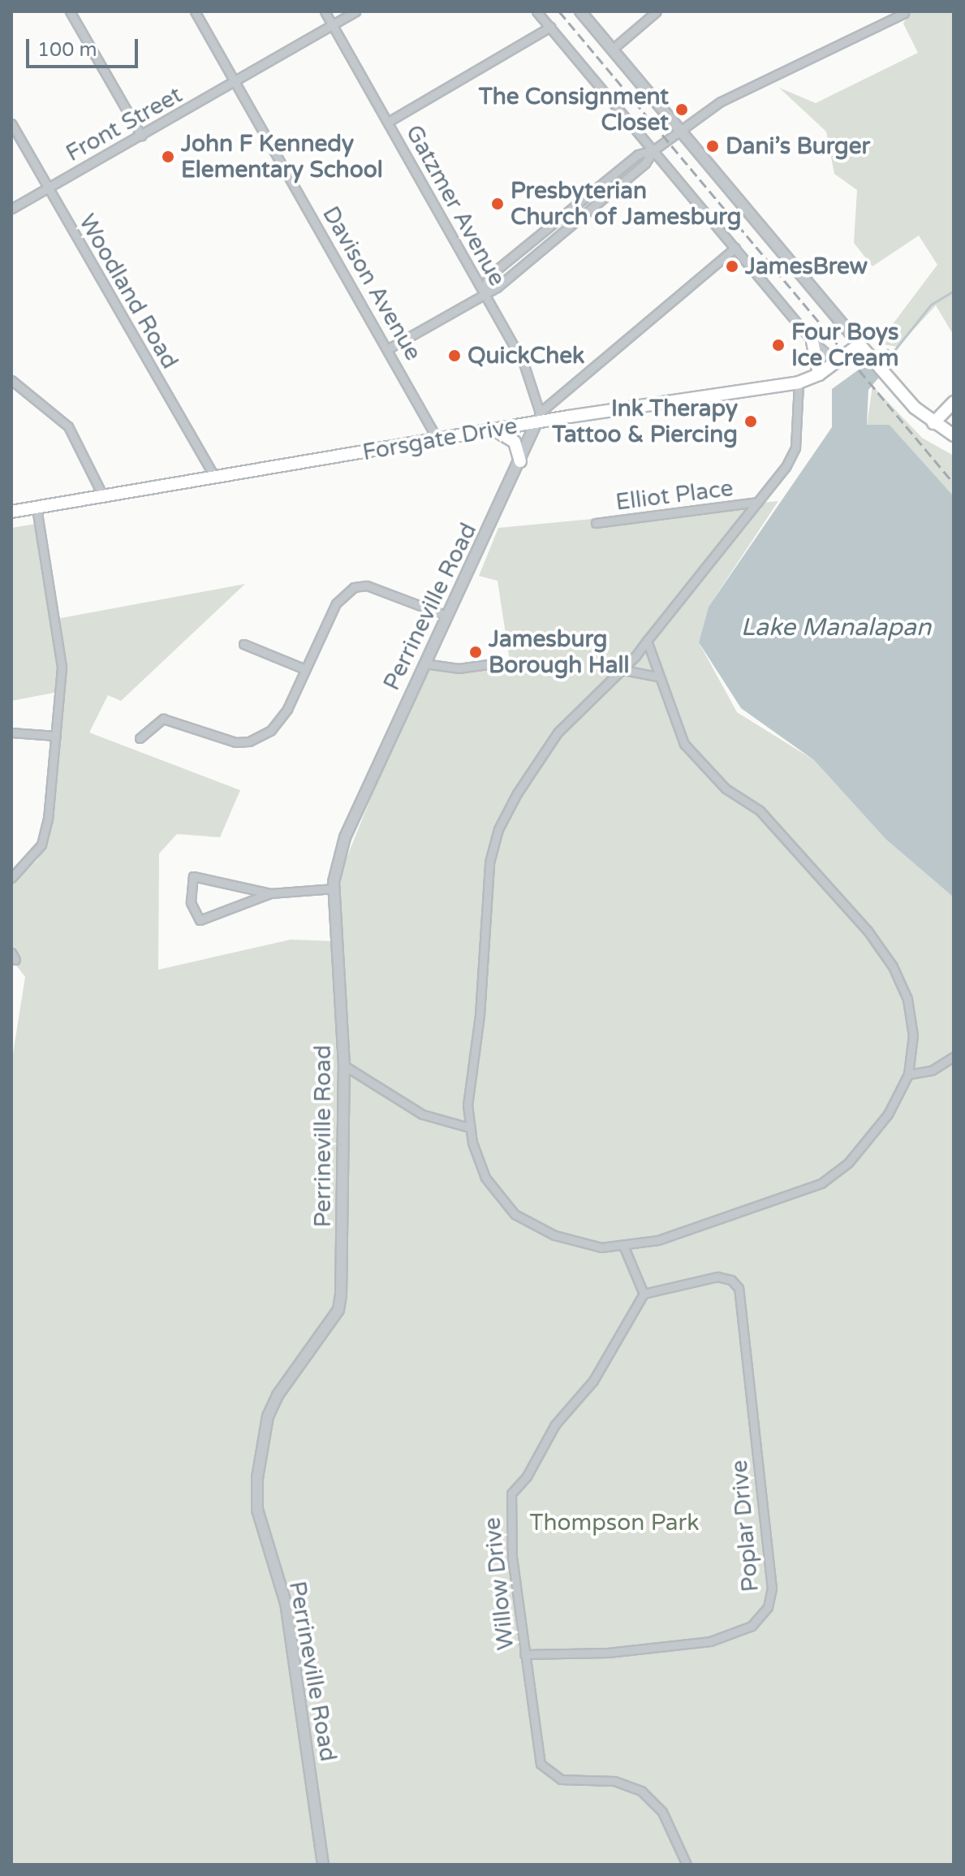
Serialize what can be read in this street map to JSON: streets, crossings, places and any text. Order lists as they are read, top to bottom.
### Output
{
  "streets": {
    "main road": ["Forsgate Drive"],
    "street": [
      "Front Street",
      "Gatzmer Avenue",
      "Davison Avenue",
      "Woodland Road",
      "Elliot Place",
      "Perrineville Road",
      "Poplar Drive",
      "Willow Drive"
    ]
  },
  "crossings": [
    ["Front Street", "Gatzmer Avenue"],
    ["Front Street", "Davison Avenue"],
    ["Front Street", "Woodland Road"],
    ["Gatzmer Avenue", "Forsgate Drive"],
    ["Gatzmer Avenue", "Perrineville Road"],
    ["Davison Avenue", "Forsgate Drive"],
    ["Woodland Road", "Forsgate Drive"],
    ["Forsgate Drive", "Perrineville Road"],
    ["Poplar Drive", "Willow Drive"]
  ],
  "water": ["Lake Manalapan"],
  "parks": ["Thompson Park"],
  "places": [
    "The Consignment Closet",
    "Dani’s Burger",
    "John F Kennedy Elementary School",
    "Presbyterian Church of Jamesburg",
    "JamesBrew",
    "Four Boys Ice Cream",
    "QuickChek",
    "Ink Therapy Tattoo & Piercing",
    "Jamesburg Borough Hall"
  ],
  "scale_bar": "100 m"
}
